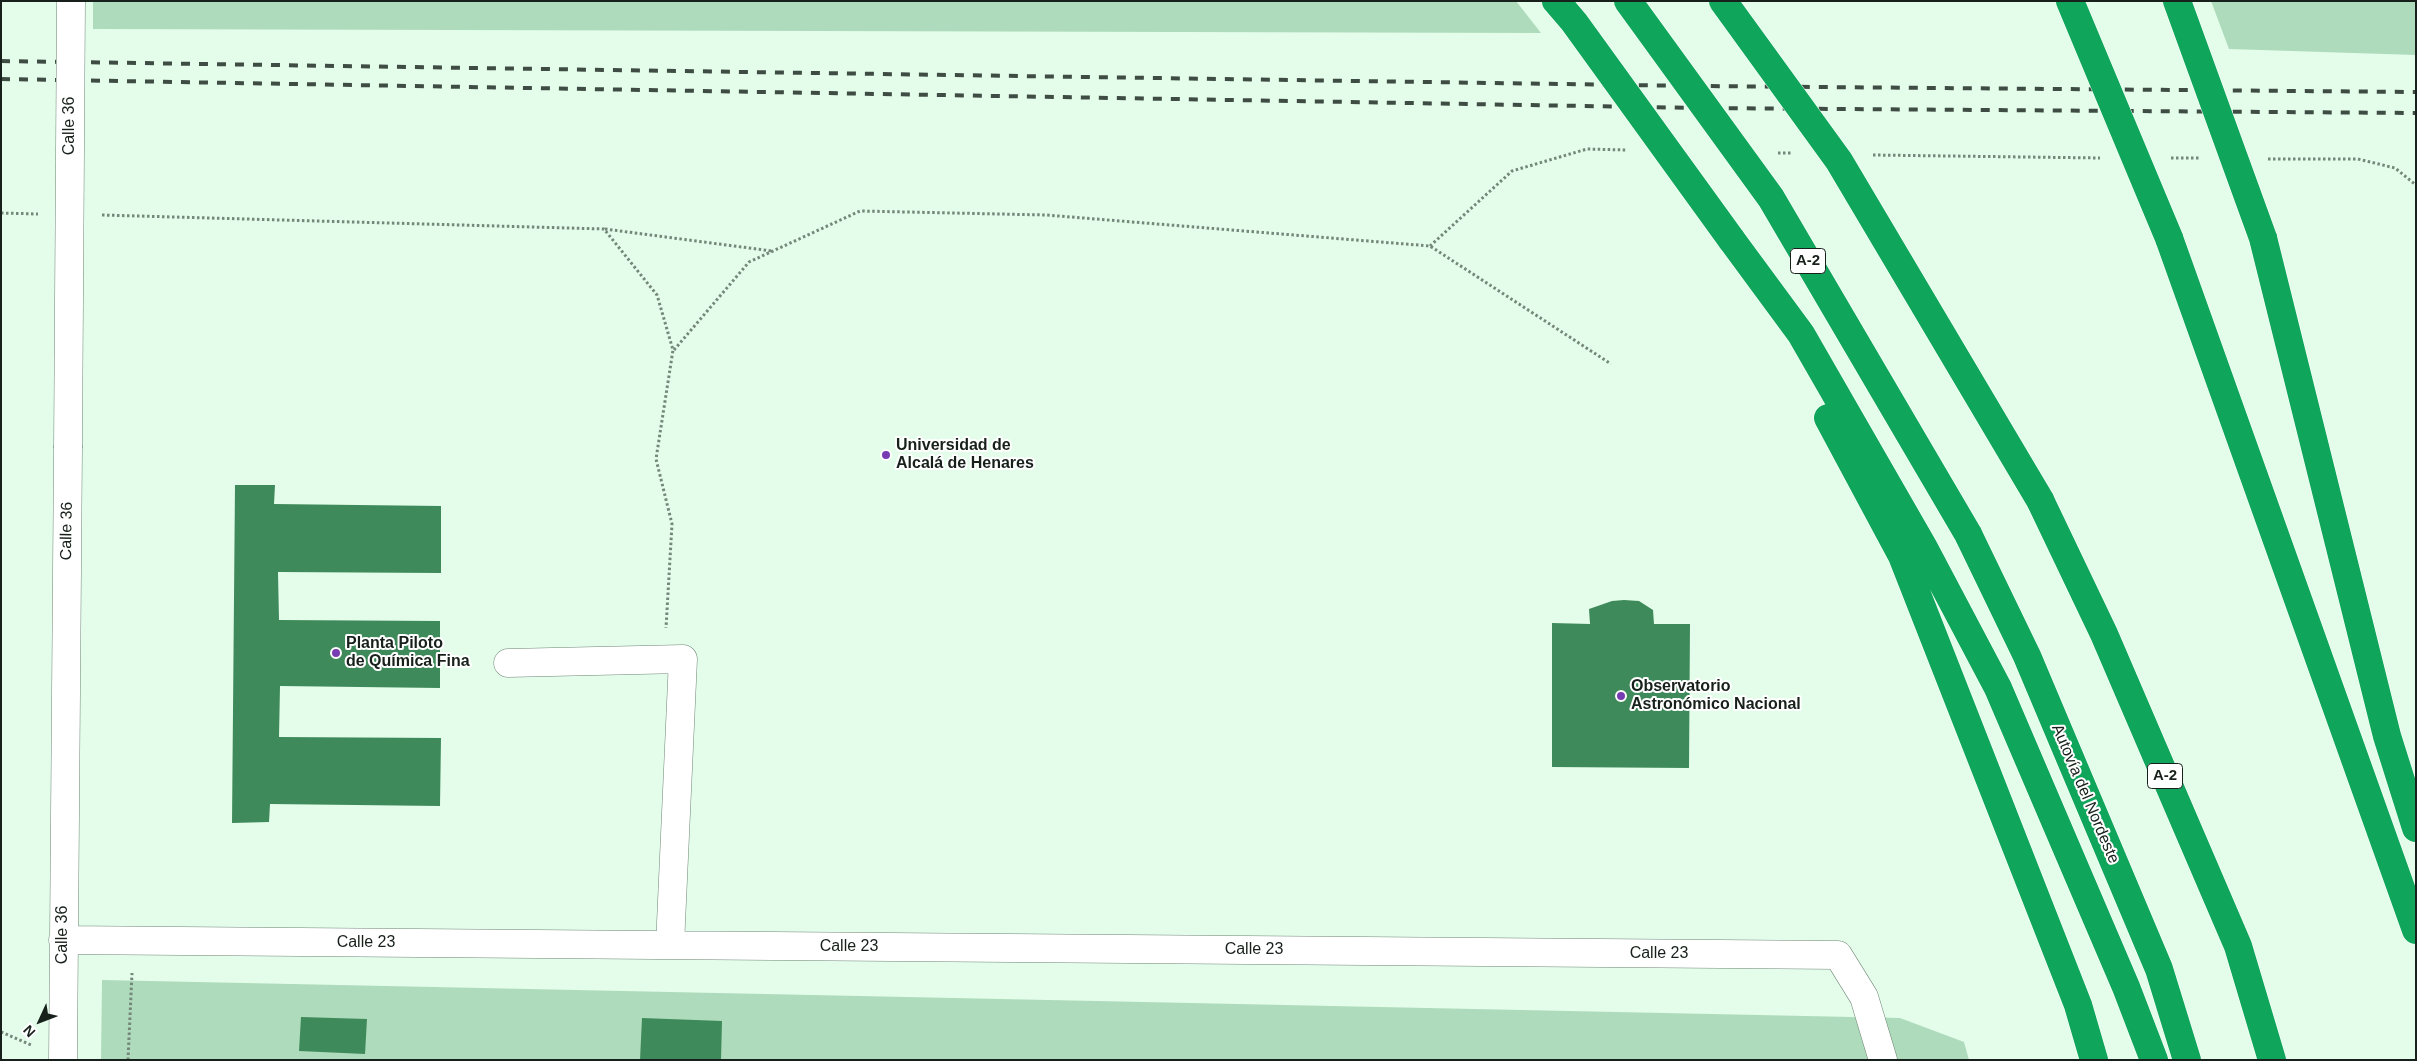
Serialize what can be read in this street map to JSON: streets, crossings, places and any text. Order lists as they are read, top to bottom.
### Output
{
  "streets": {
    "highway": ["A-2", "Autovía del Nordeste"],
    "street": ["Calle 36", "Calle 23"]
  },
  "crossings": [
    ["Calle 36", "Calle 23"]
  ],
  "places": ["Universidad de Alcalá de Henares", "Planta Piloto de Química Fina", "Observatorio Astronómico Nacional"],
  "north": "bottom left"
}
